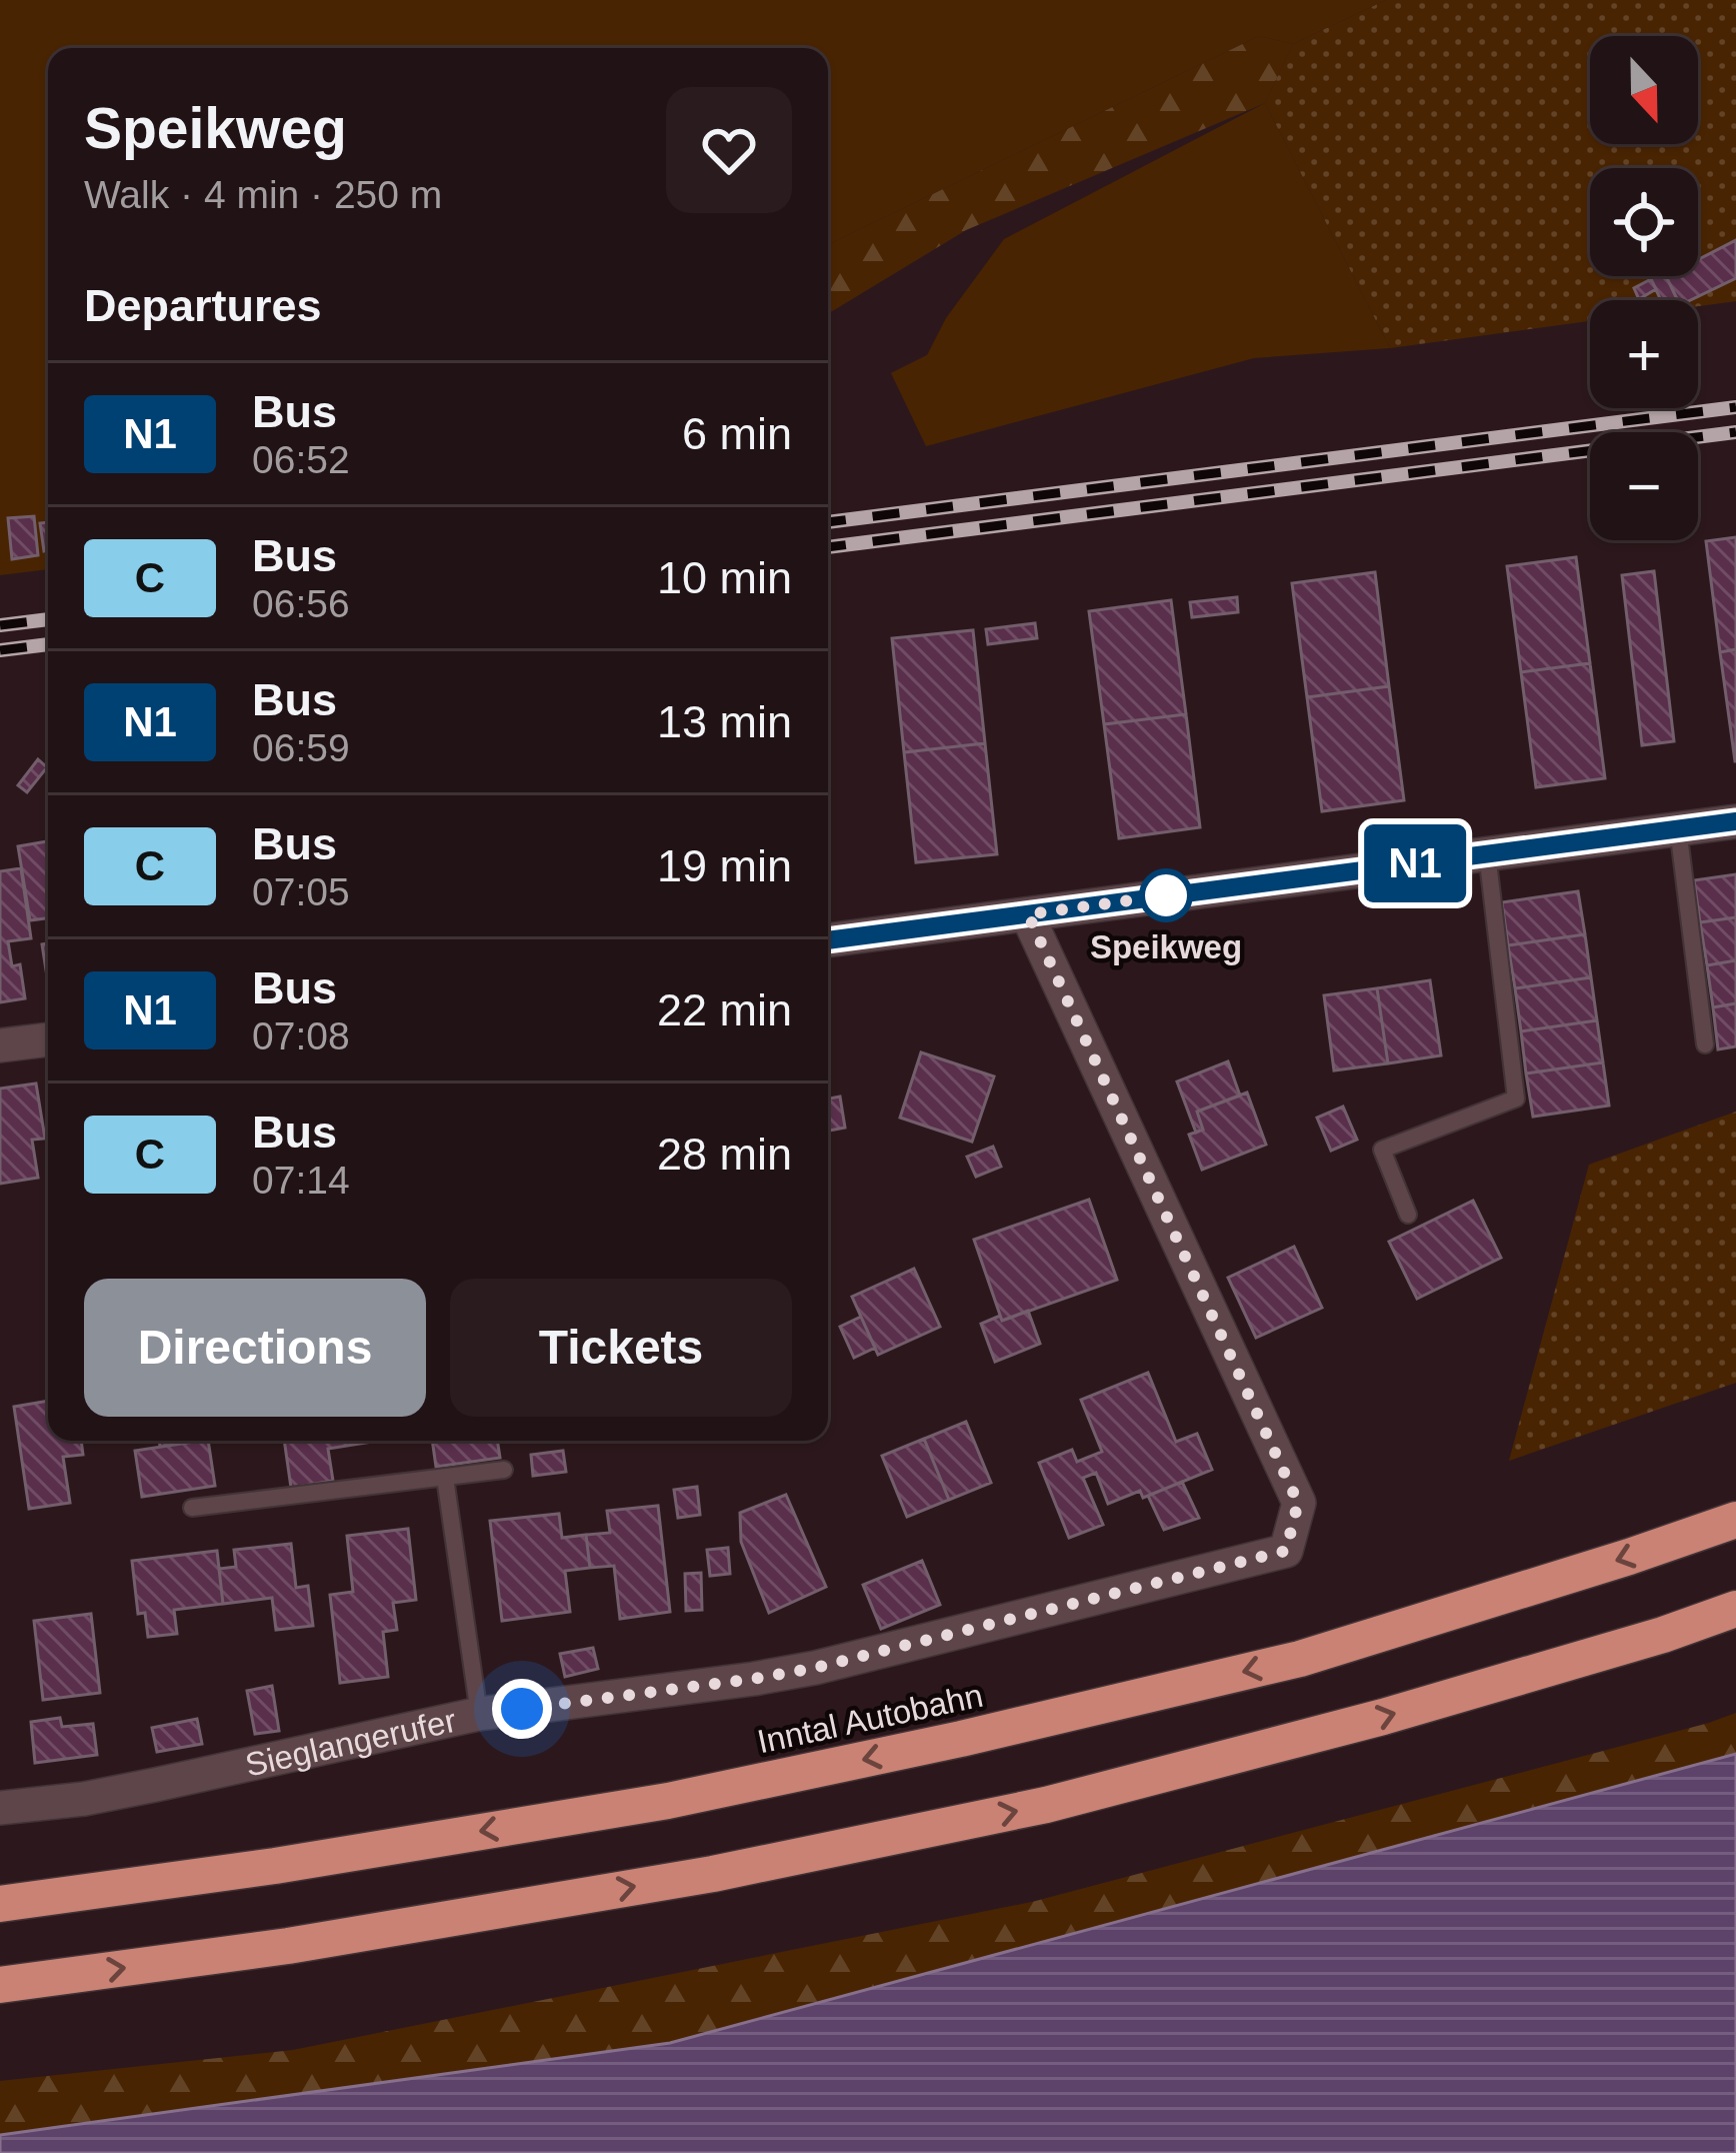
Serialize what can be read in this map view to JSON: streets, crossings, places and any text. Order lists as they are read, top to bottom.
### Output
{
  "streets": {
    "highway": ["Inntal Autobahn"],
    "street": ["Sieglangerufer"]
  },
  "places": ["Speikweg"],
  "lines": ["bus line N1"],
  "north": "bottom",
  "page": {
    "on_map": "N1",
    "map_buttons": ["+", "−"],
    "heading": [
      ["Speikweg", "Walk · 4 min · 250 m"],
      "Departures"
    ],
    "list": [
      {
        "mark": "N1",
        "name": "Bus",
        "note": "06:52",
        "value": "6 min"
      },
      {
        "mark": "C",
        "name": "Bus",
        "note": "06:56",
        "value": "10 min"
      },
      {
        "mark": "N1",
        "name": "Bus",
        "note": "06:59",
        "value": "13 min"
      },
      {
        "mark": "C",
        "name": "Bus",
        "note": "07:05",
        "value": "19 min"
      },
      {
        "mark": "N1",
        "name": "Bus",
        "note": "07:08",
        "value": "22 min"
      },
      {
        "mark": "C",
        "name": "Bus",
        "note": "07:14",
        "value": "28 min"
      }
    ],
    "buttons": ["Directions", "Tickets"]
  }
}
